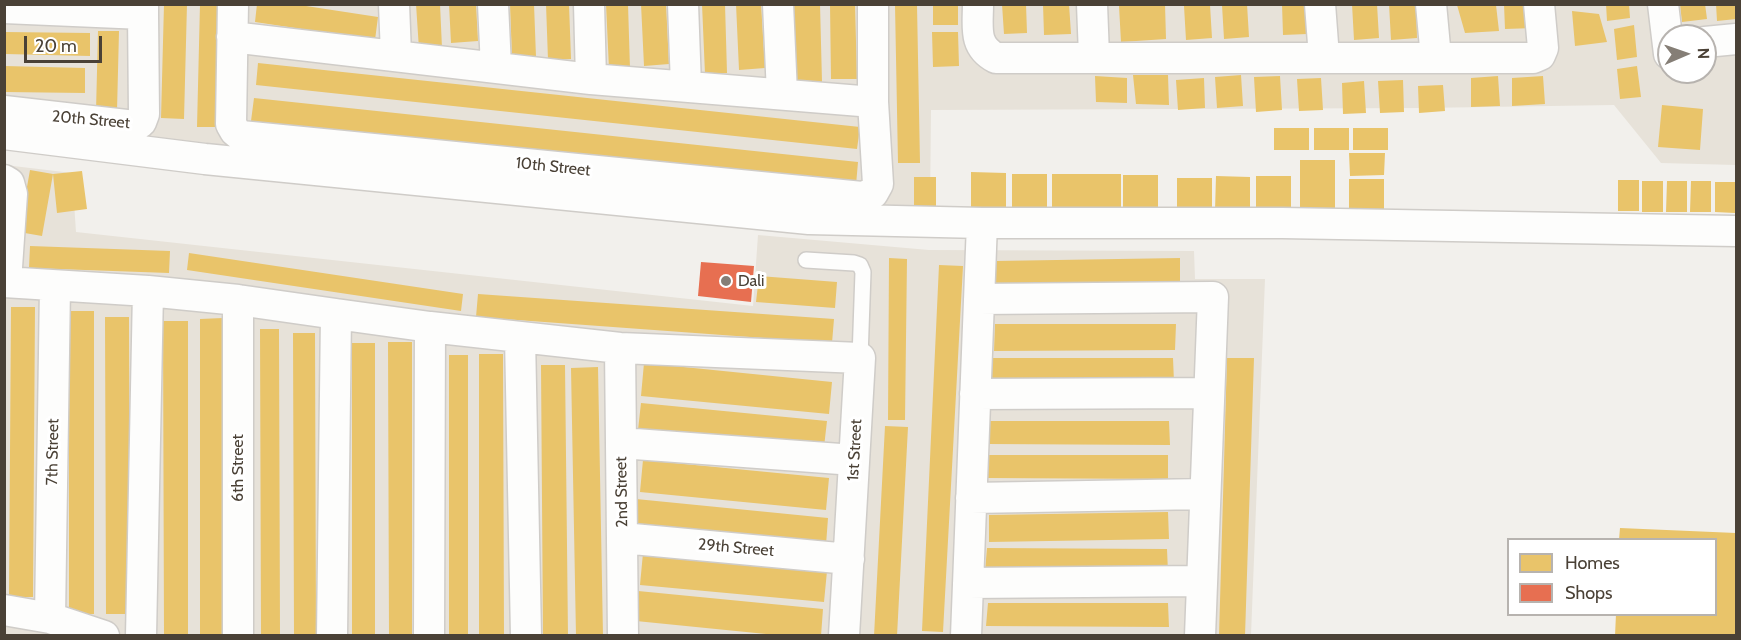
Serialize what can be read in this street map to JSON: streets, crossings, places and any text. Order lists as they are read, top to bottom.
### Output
{
  "streets": {
    "street": [
      "20th Street",
      "10th Street",
      "1st Street",
      "7th Street",
      "6th Street",
      "2nd Street",
      "29th Street"
    ]
  },
  "crossings": [
    ["1st Street", "29th Street"],
    ["2nd Street", "29th Street"]
  ],
  "places": ["Dali"],
  "legend": ["Homes", "Shops"],
  "scale_bar": "20 m",
  "north": "right"
}
